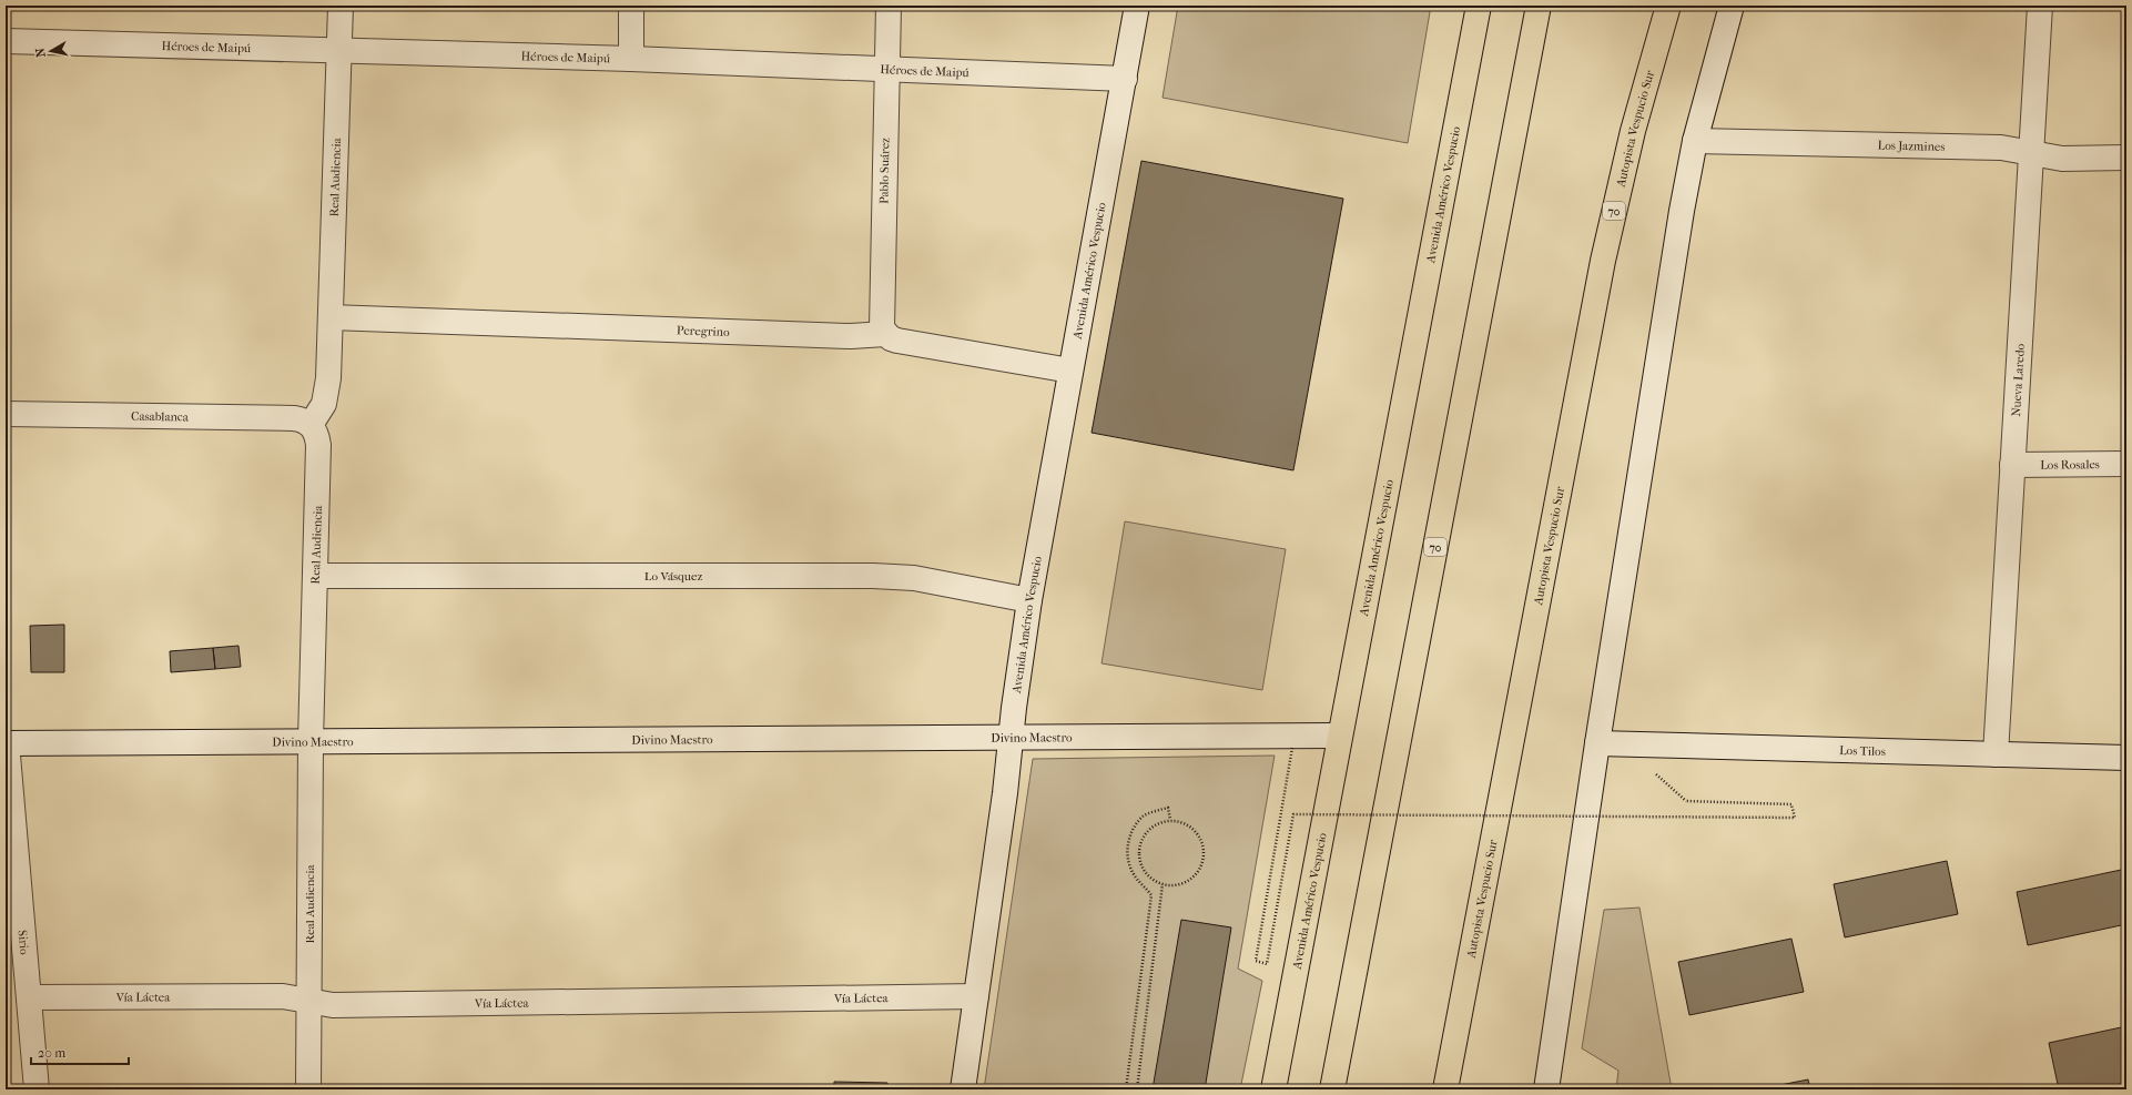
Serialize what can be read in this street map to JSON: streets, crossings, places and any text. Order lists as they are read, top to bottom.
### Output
{
  "streets": {
    "main road": ["Autopista Vespucio Sur", "Avenida Américo Vespucio", "70"],
    "street": [
      "Héroes de Maipú",
      "Los Jazmines",
      "Pablo Suárez",
      "Real Audiencia",
      "Peregrino",
      "Nueva Laredo",
      "Casablanca",
      "Los Rosales",
      "Lo Vásquez",
      "Divino Maestro",
      "Los Tilos",
      "Sirio",
      "Vía Láctea"
    ]
  },
  "crossings": [
    ["Héroes de Maipú", "Pablo Suárez"],
    ["Héroes de Maipú", "Real Audiencia"],
    ["Héroes de Maipú", "Avenida Américo Vespucio"],
    ["Los Jazmines", "Nueva Laredo"],
    ["Pablo Suárez", "Peregrino"],
    ["Real Audiencia", "Peregrino"],
    ["Real Audiencia", "Casablanca"],
    ["Real Audiencia", "Lo Vásquez"],
    ["Real Audiencia", "Divino Maestro"],
    ["Real Audiencia", "Vía Láctea"],
    ["Avenida Américo Vespucio", "Peregrino"],
    ["Avenida Américo Vespucio", "Lo Vásquez"],
    ["Avenida Américo Vespucio", "Divino Maestro"],
    ["Avenida Américo Vespucio", "Vía Láctea"],
    ["Nueva Laredo", "Los Rosales"],
    ["Nueva Laredo", "Los Tilos"],
    ["Divino Maestro", "Sirio"],
    ["Sirio", "Vía Láctea"]
  ],
  "scale_bar": "20 m",
  "north": "left"
}
